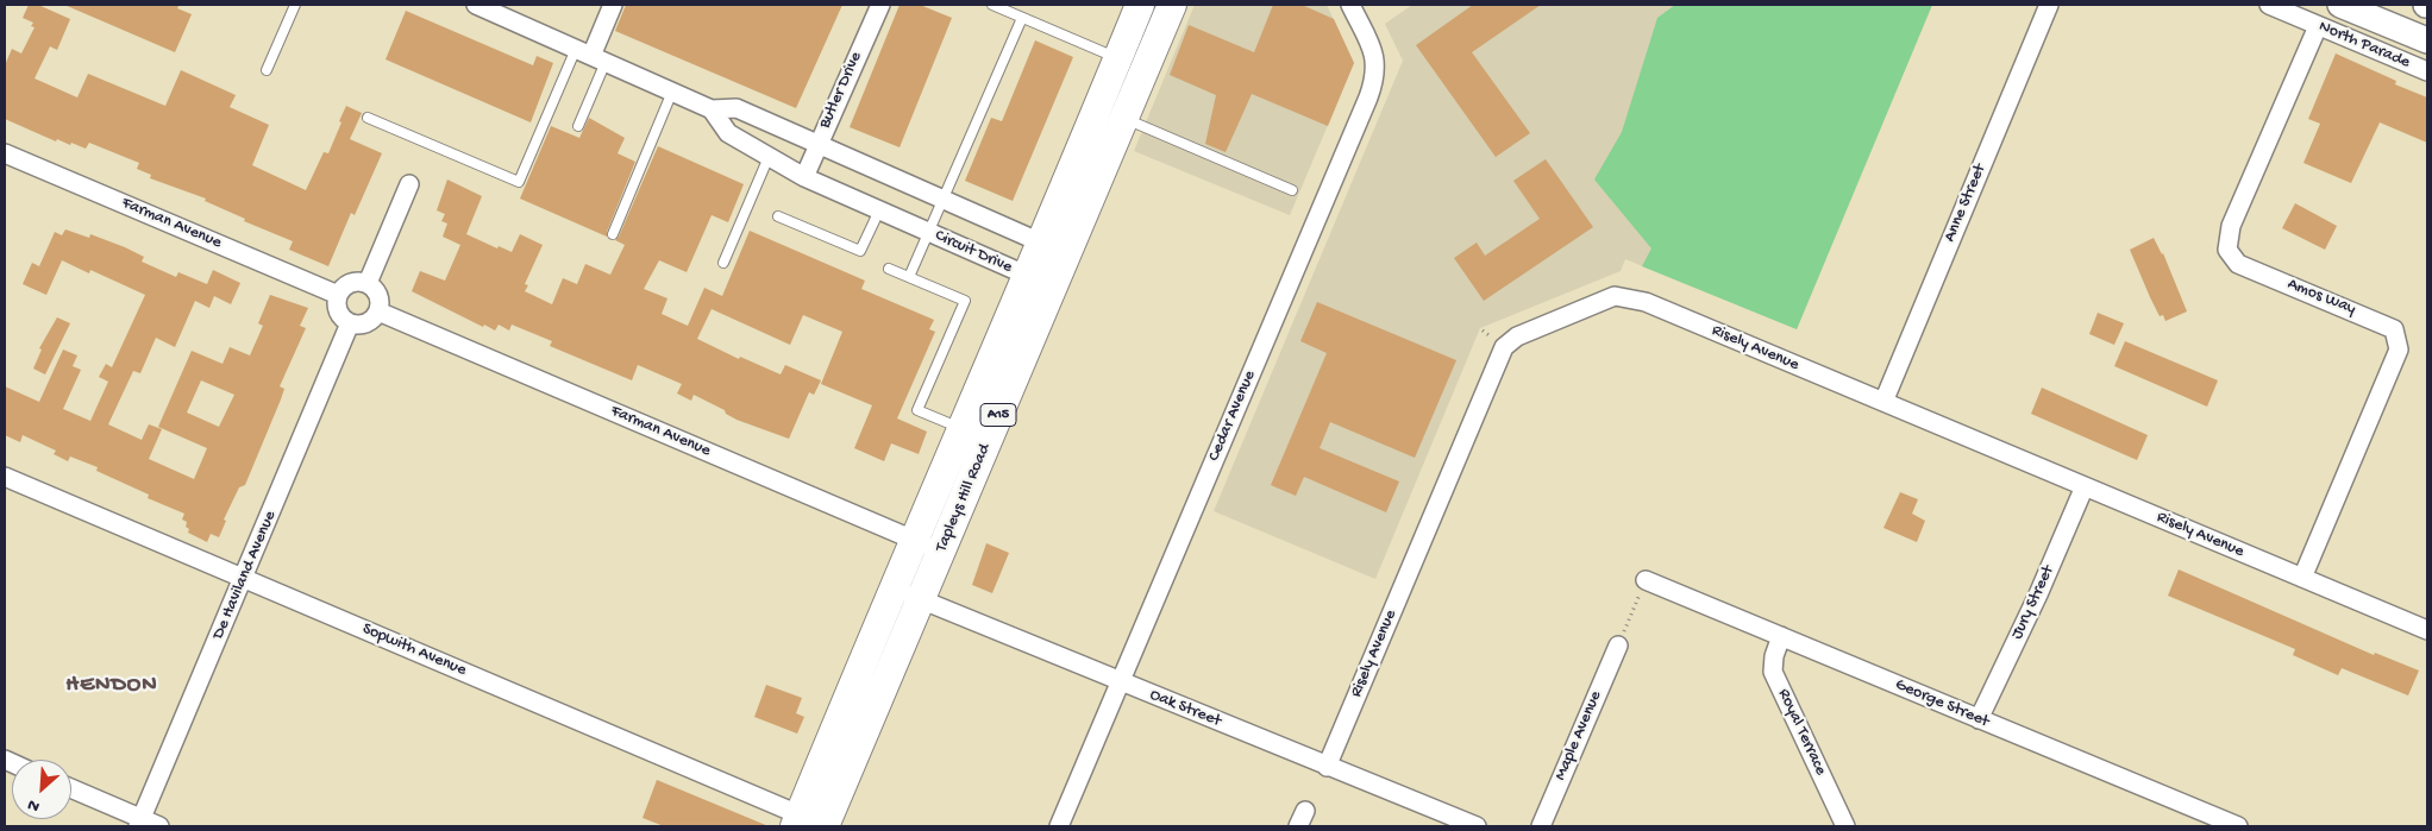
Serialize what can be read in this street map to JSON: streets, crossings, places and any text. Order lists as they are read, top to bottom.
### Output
{
  "streets": {
    "main road": ["A15", "Tapleys Hill Road"],
    "street": [
      "North Parade",
      "Butler Drive",
      "Anne Street",
      "Farman Avenue",
      "Circuit Drive",
      "Amos Way",
      "Risely Avenue",
      "Cedar Avenue",
      "De Haviland Avenue",
      "Jury Street",
      "Sopwith Avenue",
      "George Street",
      "Oak Street",
      "Royal Terrace",
      "Maple Avenue"
    ]
  },
  "crossings": [
    ["North Parade", "Amos Way"],
    ["Butler Drive", "Circuit Drive"],
    ["Anne Street", "Risely Avenue"],
    ["Farman Avenue", "Tapleys Hill Road"],
    ["Farman Avenue", "De Haviland Avenue"],
    ["Circuit Drive", "Tapleys Hill Road"],
    ["Amos Way", "Risely Avenue"],
    ["Risely Avenue", "Jury Street"],
    ["Risely Avenue", "Oak Street"],
    ["Cedar Avenue", "Oak Street"],
    ["Tapleys Hill Road", "Sopwith Avenue"],
    ["Tapleys Hill Road", "Oak Street"],
    ["De Haviland Avenue", "Sopwith Avenue"],
    ["Jury Street", "George Street"],
    ["George Street", "Royal Terrace"]
  ],
  "districts": ["HENDON"],
  "north": "bottom left"
}
